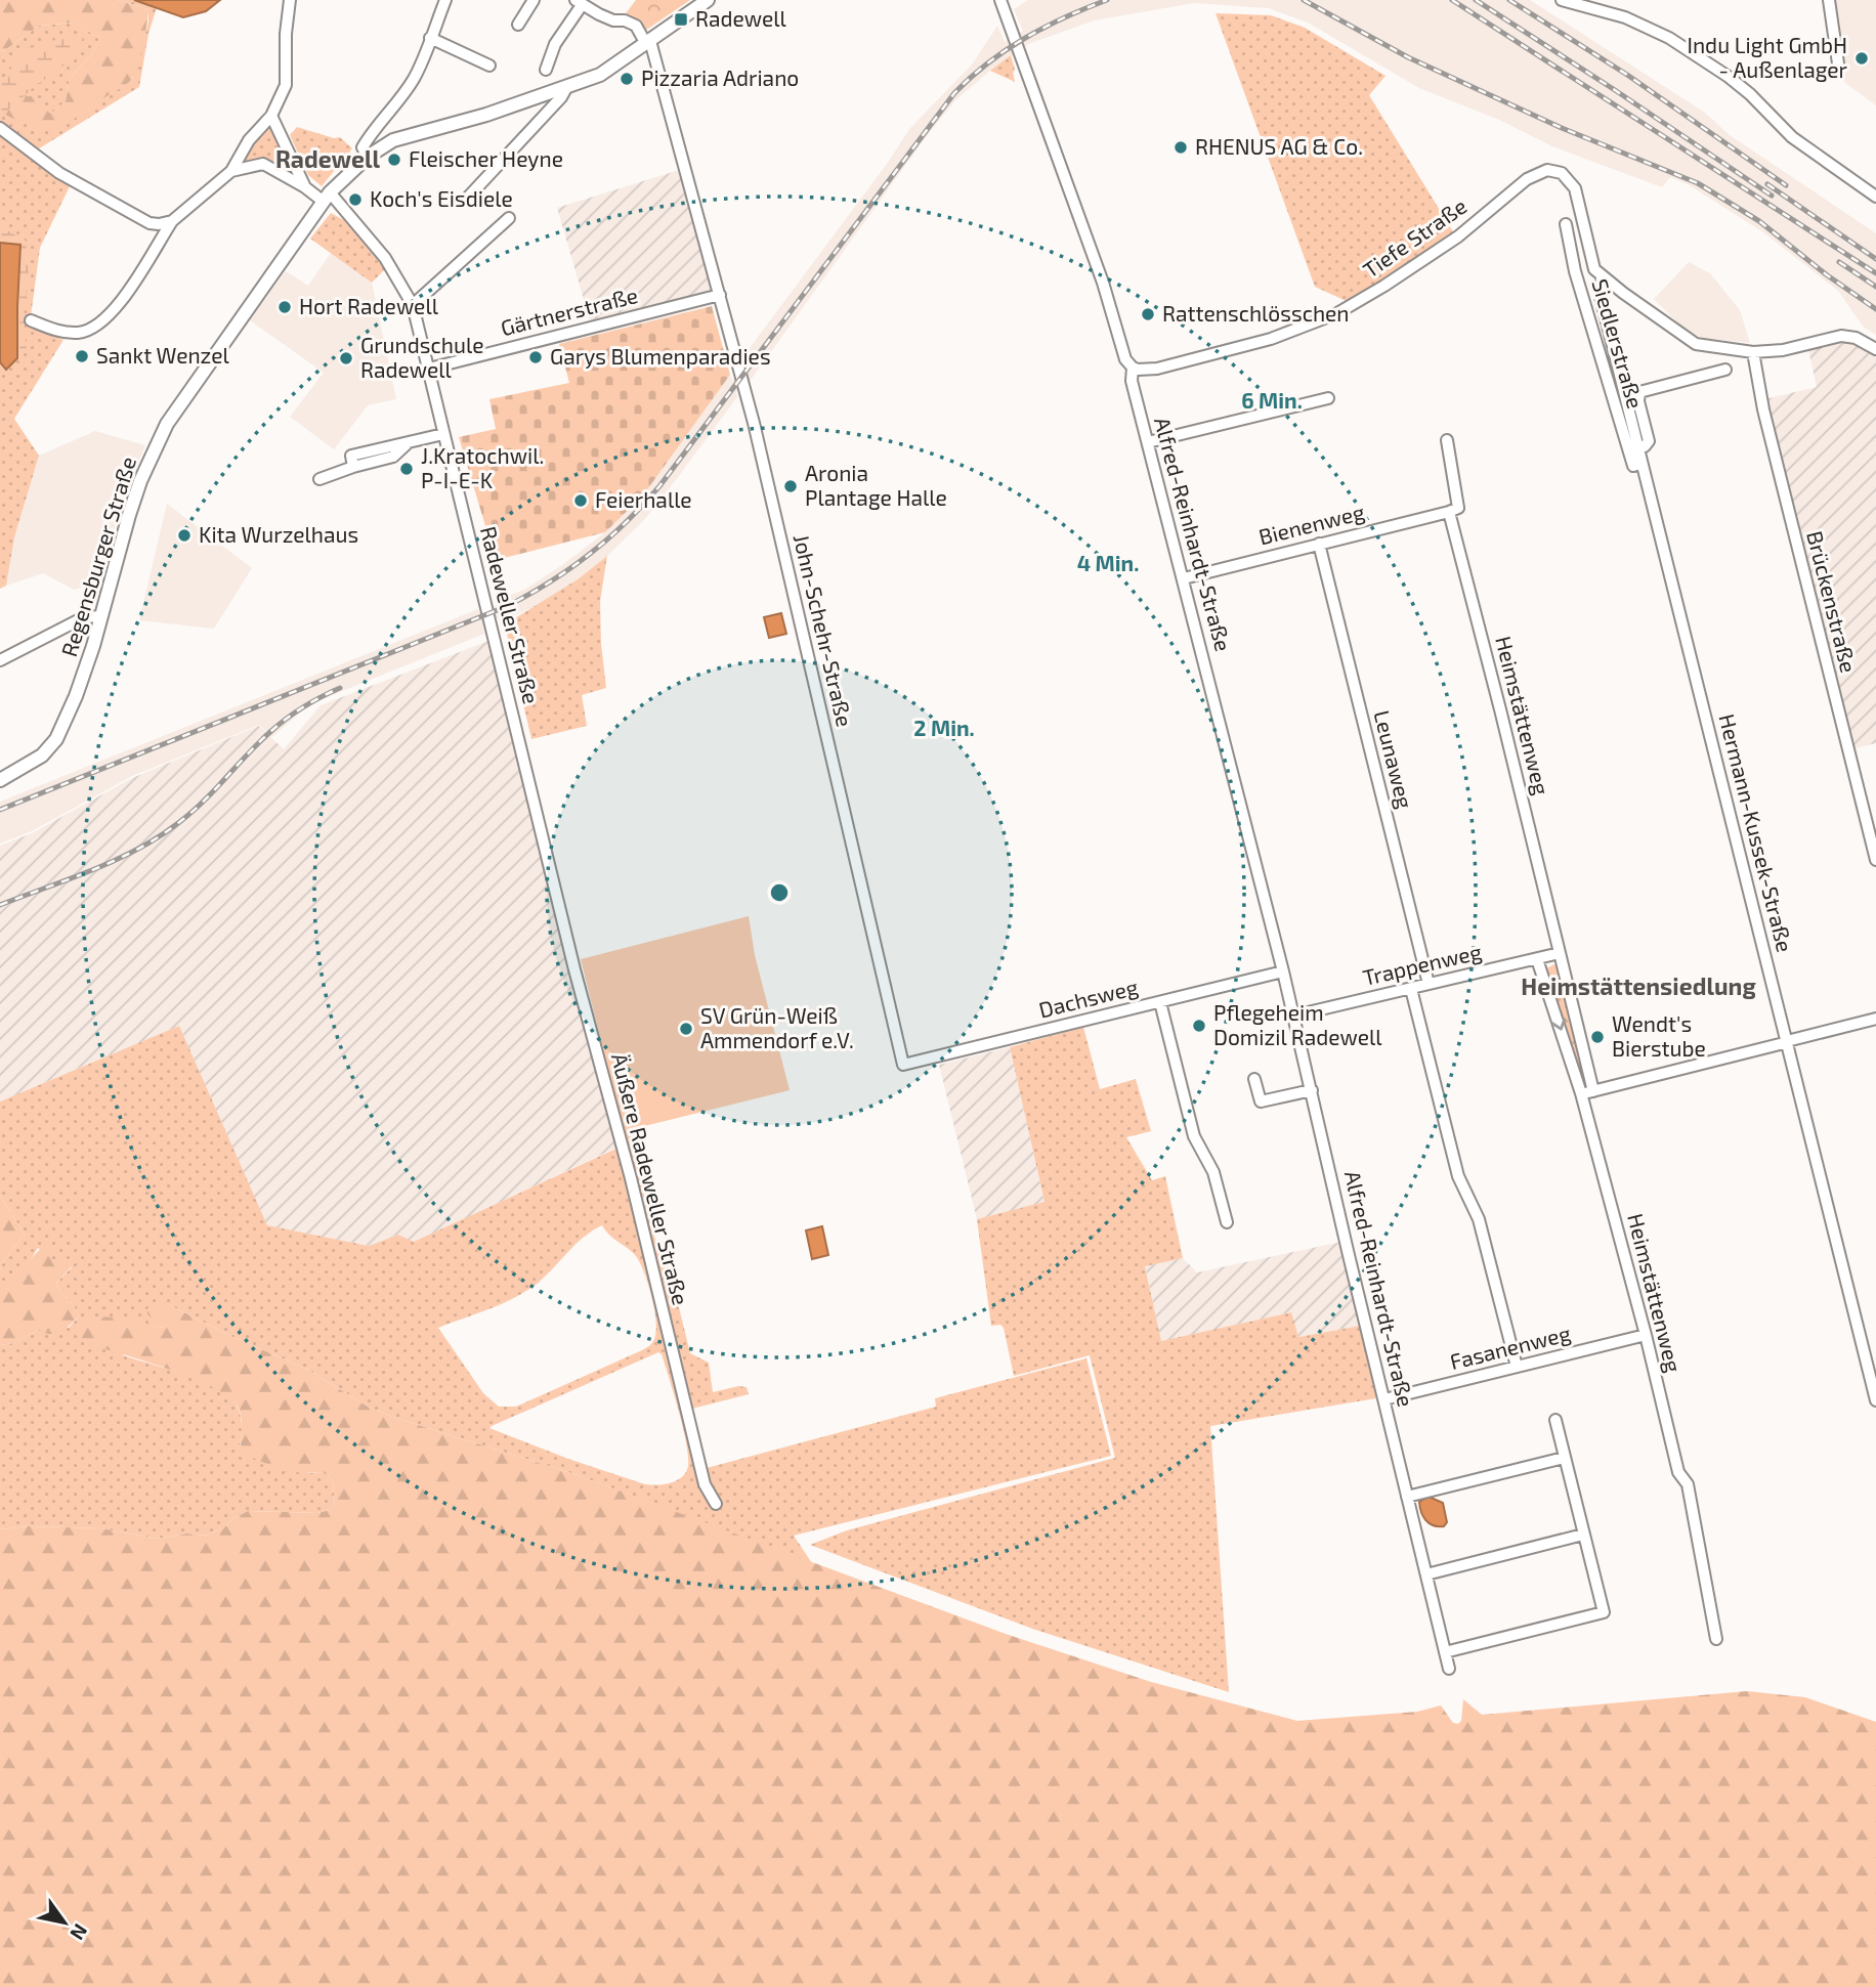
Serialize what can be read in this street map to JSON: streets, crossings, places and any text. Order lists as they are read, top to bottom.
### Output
{
  "streets": {
    "main road": ["Regensburger Straße"],
    "street": [
      "Tiefe Straße",
      "Gärtnerstraße",
      "Siedlerstraße",
      "Bienenweg",
      "Alfred-Reinhardt-Straße",
      "Brückenstraße",
      "Radeweller Straße",
      "John-Schehr-Straße",
      "Heimstättenweg",
      "Leunaweg",
      "Hermann-Kussek-Straße",
      "Trappenweg",
      "Dachsweg",
      "Äußere Radeweller Straße",
      "Fasanenweg"
    ]
  },
  "crossings": [
    ["Tiefe Straße", "Alfred-Reinhardt-Straße"],
    ["Tiefe Straße", "Hermann-Kussek-Straße"],
    ["Gärtnerstraße", "Radeweller Straße"],
    ["Gärtnerstraße", "John-Schehr-Straße"],
    ["Siedlerstraße", "Hermann-Kussek-Straße"],
    ["Bienenweg", "Alfred-Reinhardt-Straße"],
    ["Bienenweg", "Heimstättenweg"],
    ["Bienenweg", "Leunaweg"],
    ["Alfred-Reinhardt-Straße", "Trappenweg"],
    ["Alfred-Reinhardt-Straße", "Dachsweg"],
    ["Alfred-Reinhardt-Straße", "Fasanenweg"],
    ["Regensburger Straße", "Radeweller Straße"],
    ["Regensburger Straße", "John-Schehr-Straße"],
    ["Radeweller Straße", "Äußere Radeweller Straße"],
    ["John-Schehr-Straße", "Dachsweg"],
    ["Heimstättenweg", "Trappenweg"],
    ["Heimstättenweg", "Fasanenweg"],
    ["Leunaweg", "Trappenweg"]
  ],
  "districts": ["Radewell", "Heimstättensiedlung"],
  "places": {
    "transit": ["Radewell"],
    "other": [
      "Indu Light GmbH - Außenlager",
      "Pizzaria Adriano",
      "RHENUS AG & Co.",
      "Fleischer Heyne",
      "Koch's Eisdiele",
      "Hort Radewell",
      "Rattenschlösschen",
      "Sankt Wenzel",
      "Garys Blumenparadies",
      "Grundschule Radewell",
      "J.Kratochwil. P-I-E-K",
      "Aronia Plantage Halle",
      "Feierhalle",
      "Kita Wurzelhaus",
      "Pflegeheim Domizil Radewell",
      "SV Grün-Weiß Ammendorf e.V.",
      "Wendt's Bierstube"
    ]
  },
  "north": "bottom right",
  "rings": ["6 Min.", "4 Min.", "2 Min."]
}
